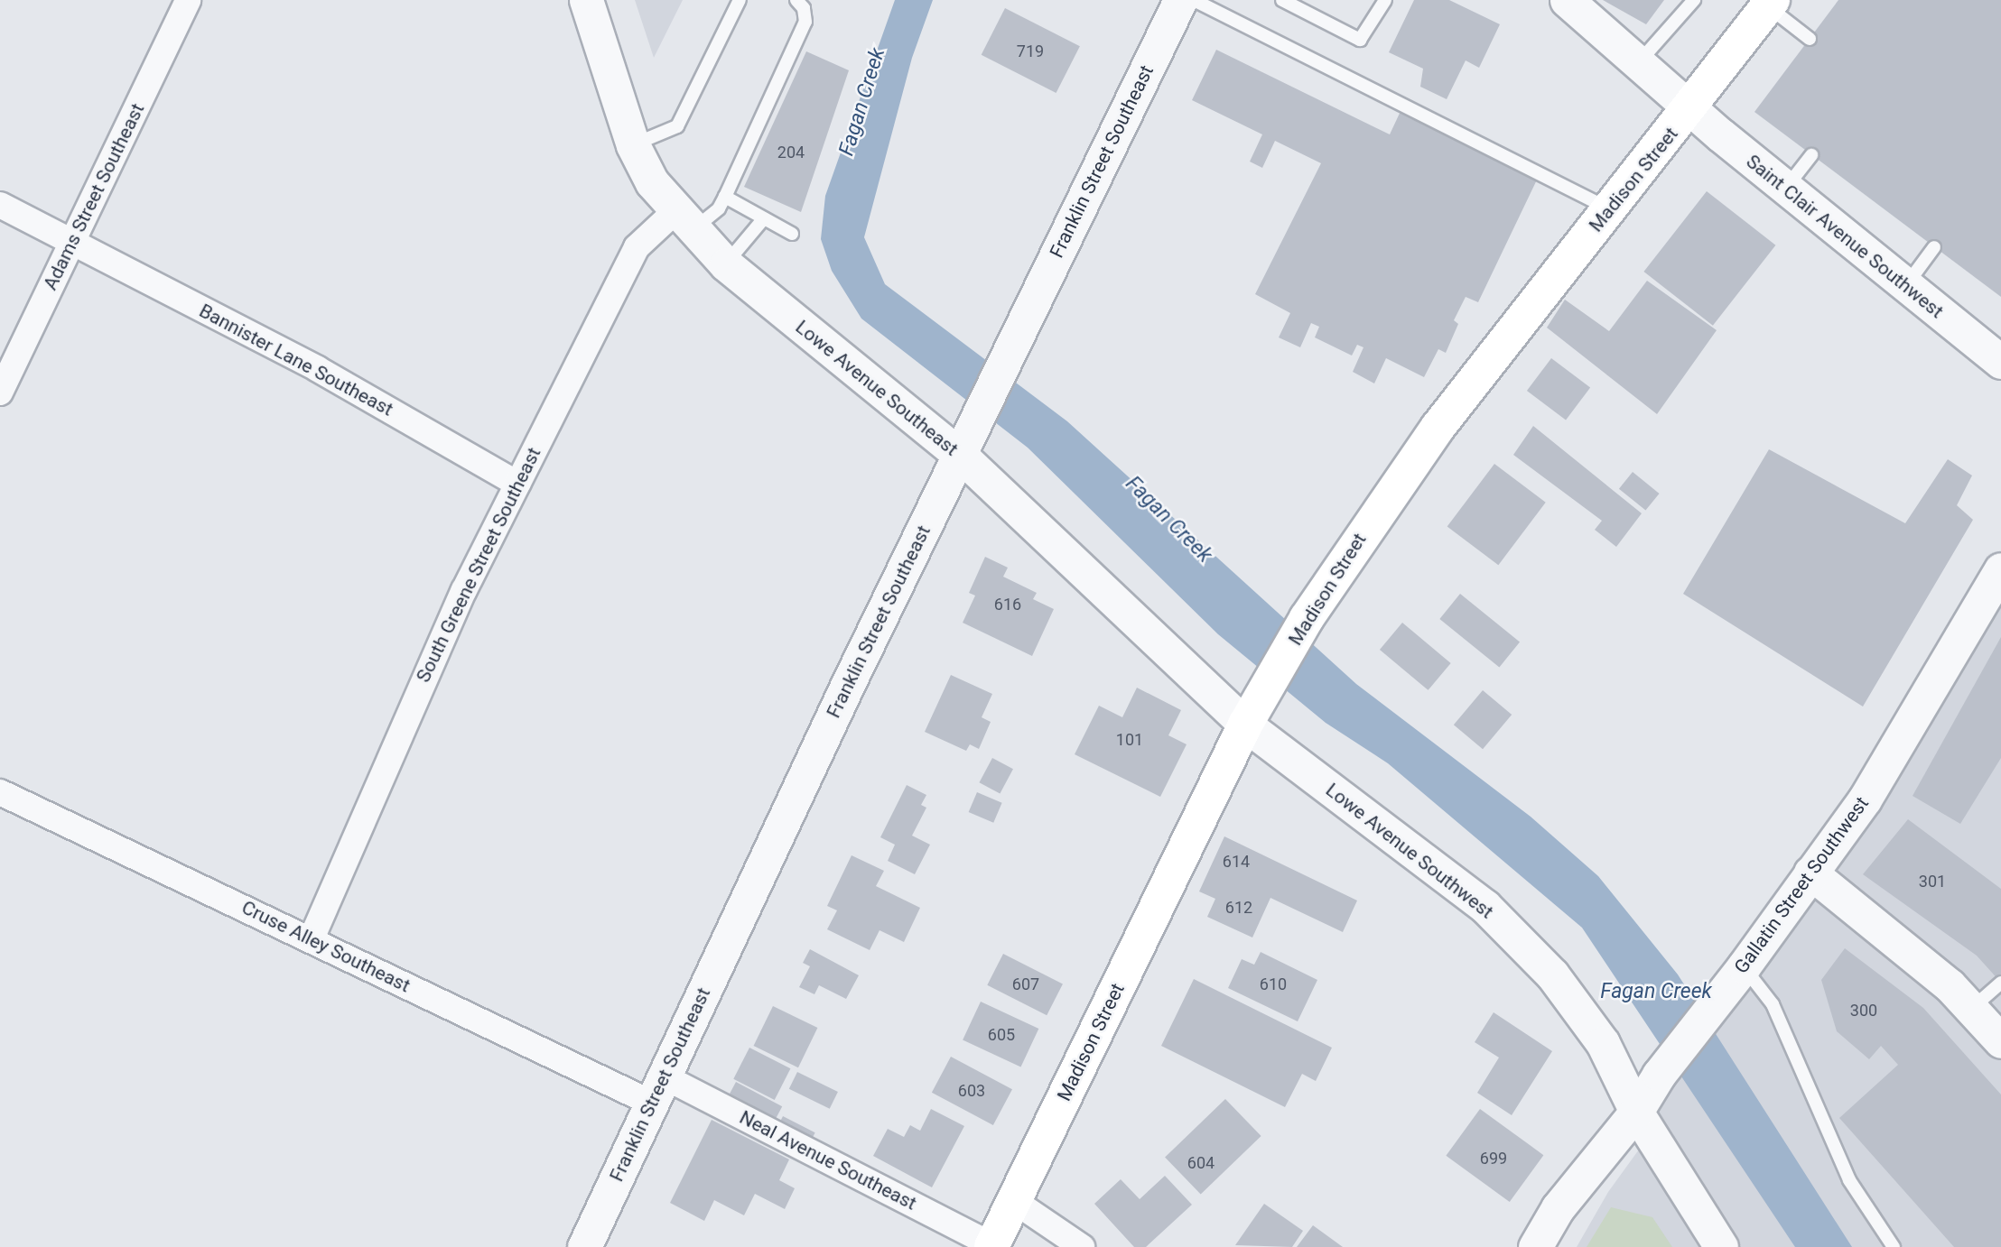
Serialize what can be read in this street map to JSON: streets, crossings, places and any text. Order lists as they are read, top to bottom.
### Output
{
  "streets": {
    "main road": ["Madison Street"],
    "street": [
      "Franklin Street Southeast",
      "Adams Street Southeast",
      "Saint Clair Avenue Southwest",
      "Bannister Lane Southeast",
      "Lowe Avenue Southeast",
      "South Greene Street Southeast",
      "Lowe Avenue Southwest",
      "Gallatin Street Southwest",
      "Cruse Alley Southeast",
      "Neal Avenue Southeast"
    ]
  },
  "crossings": [
    ["Franklin Street Southeast", "Lowe Avenue Southeast"],
    ["Franklin Street Southeast", "Cruse Alley Southeast"],
    ["Franklin Street Southeast", "Neal Avenue Southeast"],
    ["Madison Street", "Saint Clair Avenue Southwest"],
    ["Madison Street", "Lowe Avenue Southeast"],
    ["Madison Street", "Lowe Avenue Southwest"],
    ["Madison Street", "Neal Avenue Southeast"],
    ["Adams Street Southeast", "Bannister Lane Southeast"],
    ["Bannister Lane Southeast", "South Greene Street Southeast"],
    ["Lowe Avenue Southeast", "South Greene Street Southeast"],
    ["Lowe Avenue Southeast", "Lowe Avenue Southwest"],
    ["South Greene Street Southeast", "Cruse Alley Southeast"],
    ["Lowe Avenue Southwest", "Gallatin Street Southwest"],
    ["Cruse Alley Southeast", "Neal Avenue Southeast"]
  ],
  "water": ["Fagan Creek"],
  "house_numbers": [
    "719",
    "204",
    "616",
    "101",
    "614",
    "301",
    "612",
    "607",
    "610",
    "300",
    "605",
    "603",
    "699",
    "604"
  ]
}
